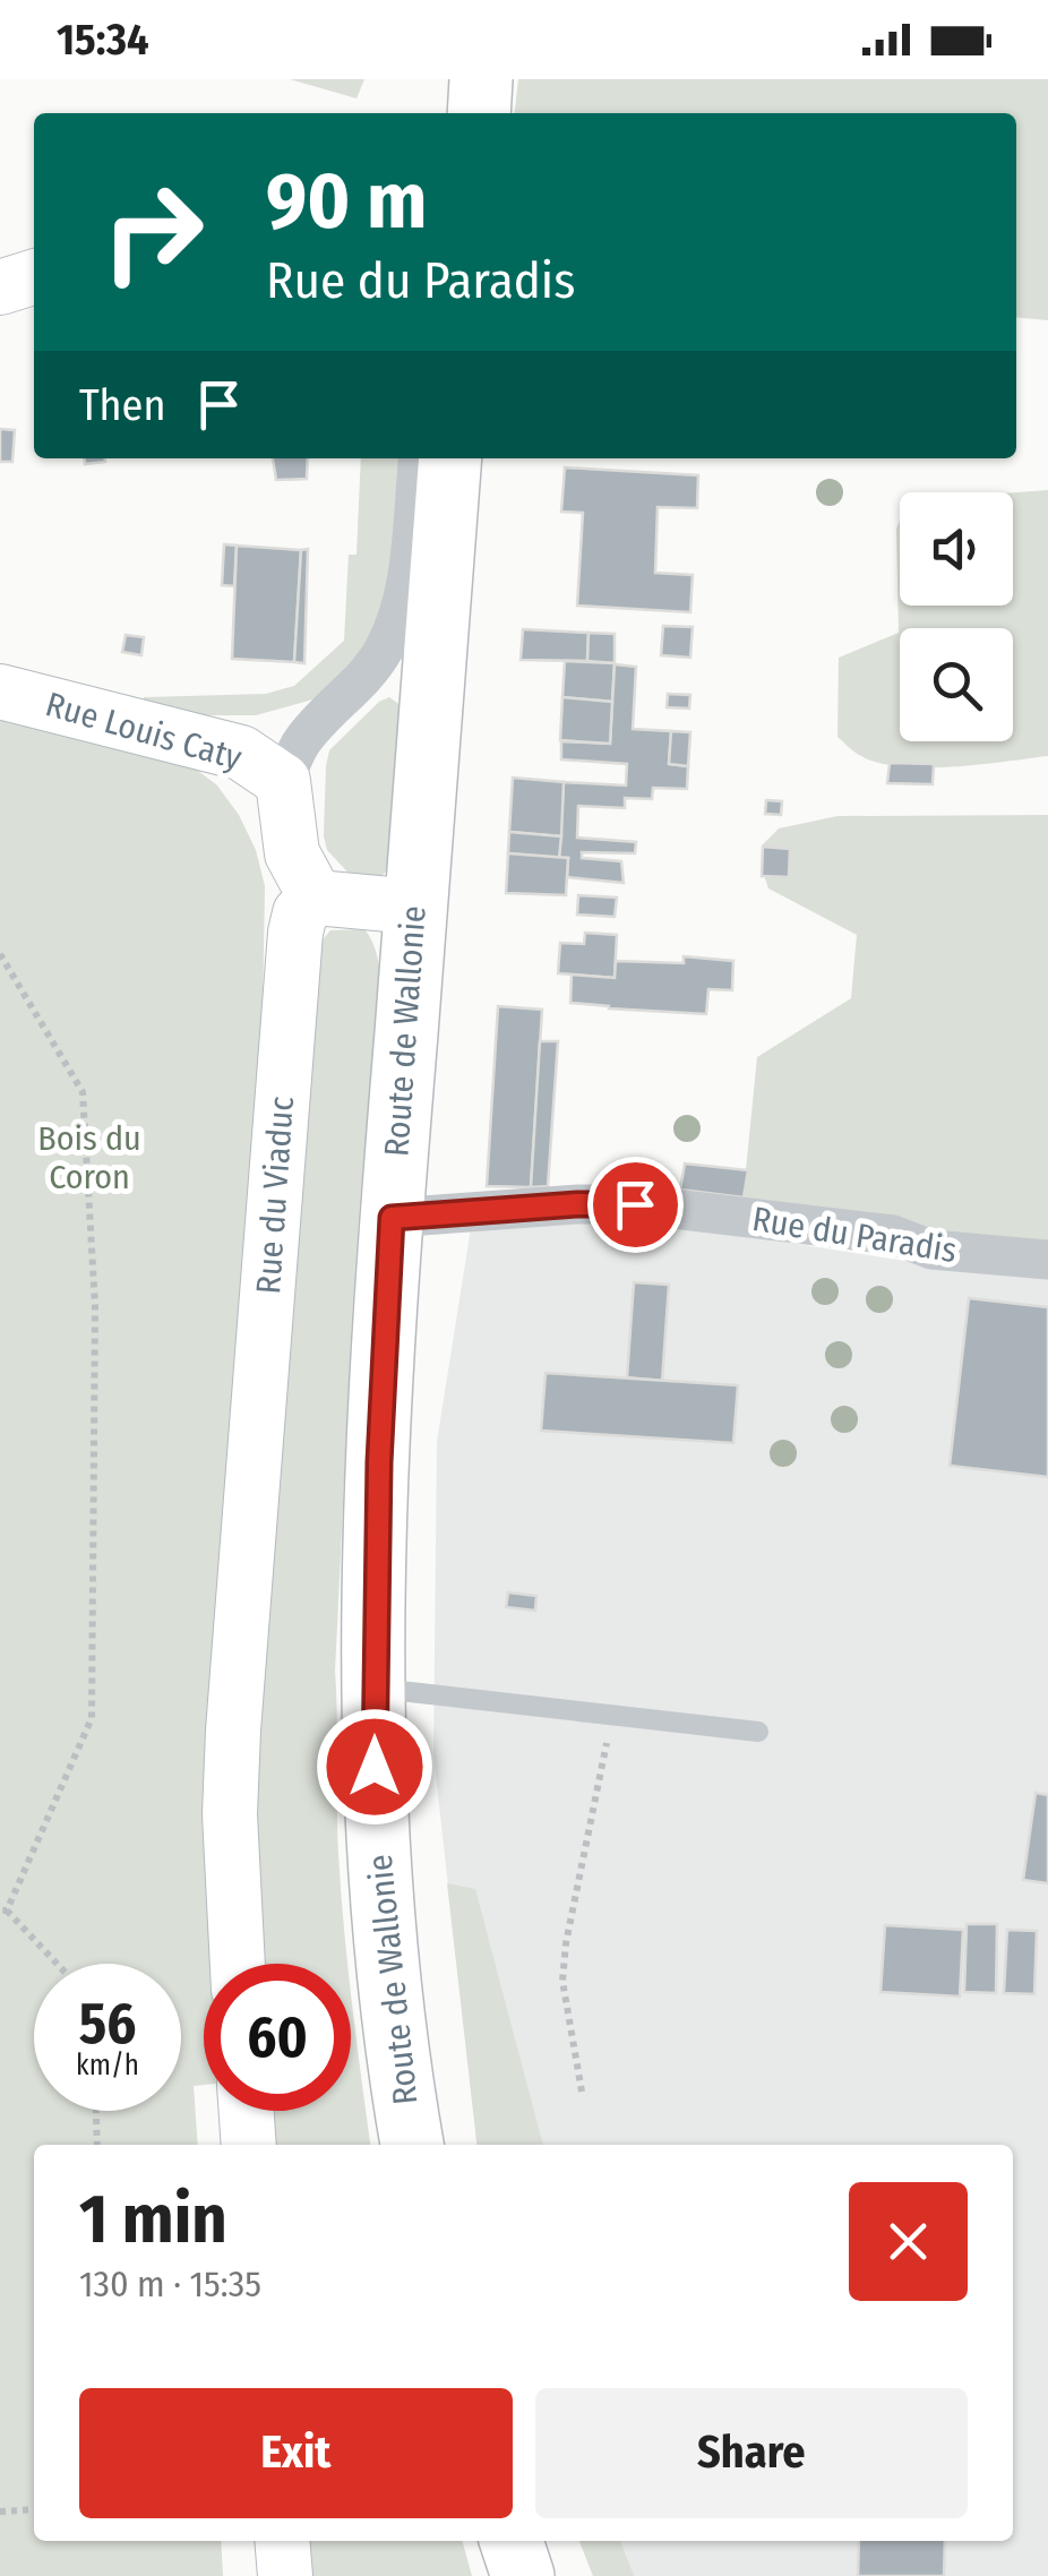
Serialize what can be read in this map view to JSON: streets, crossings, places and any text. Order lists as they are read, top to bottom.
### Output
{
  "streets": {
    "main road": ["Route de Wallonie"],
    "street": ["Rue Louis Caty", "Rue du Viaduc", "Rue du Paradis"]
  },
  "crossings": [
    ["Route de Wallonie", "Rue du Paradis"]
  ],
  "parks": ["Bois du Coron"],
  "page": {
    "status": "15:34",
    "turn": ["90 m", "Rue du Paradis"],
    "then": "Then",
    "speed": "56 km/h",
    "limit": "60",
    "heading": ["1 min", "130 m · 15:35"],
    "buttons": ["Exit", "Share"]
  }
}
